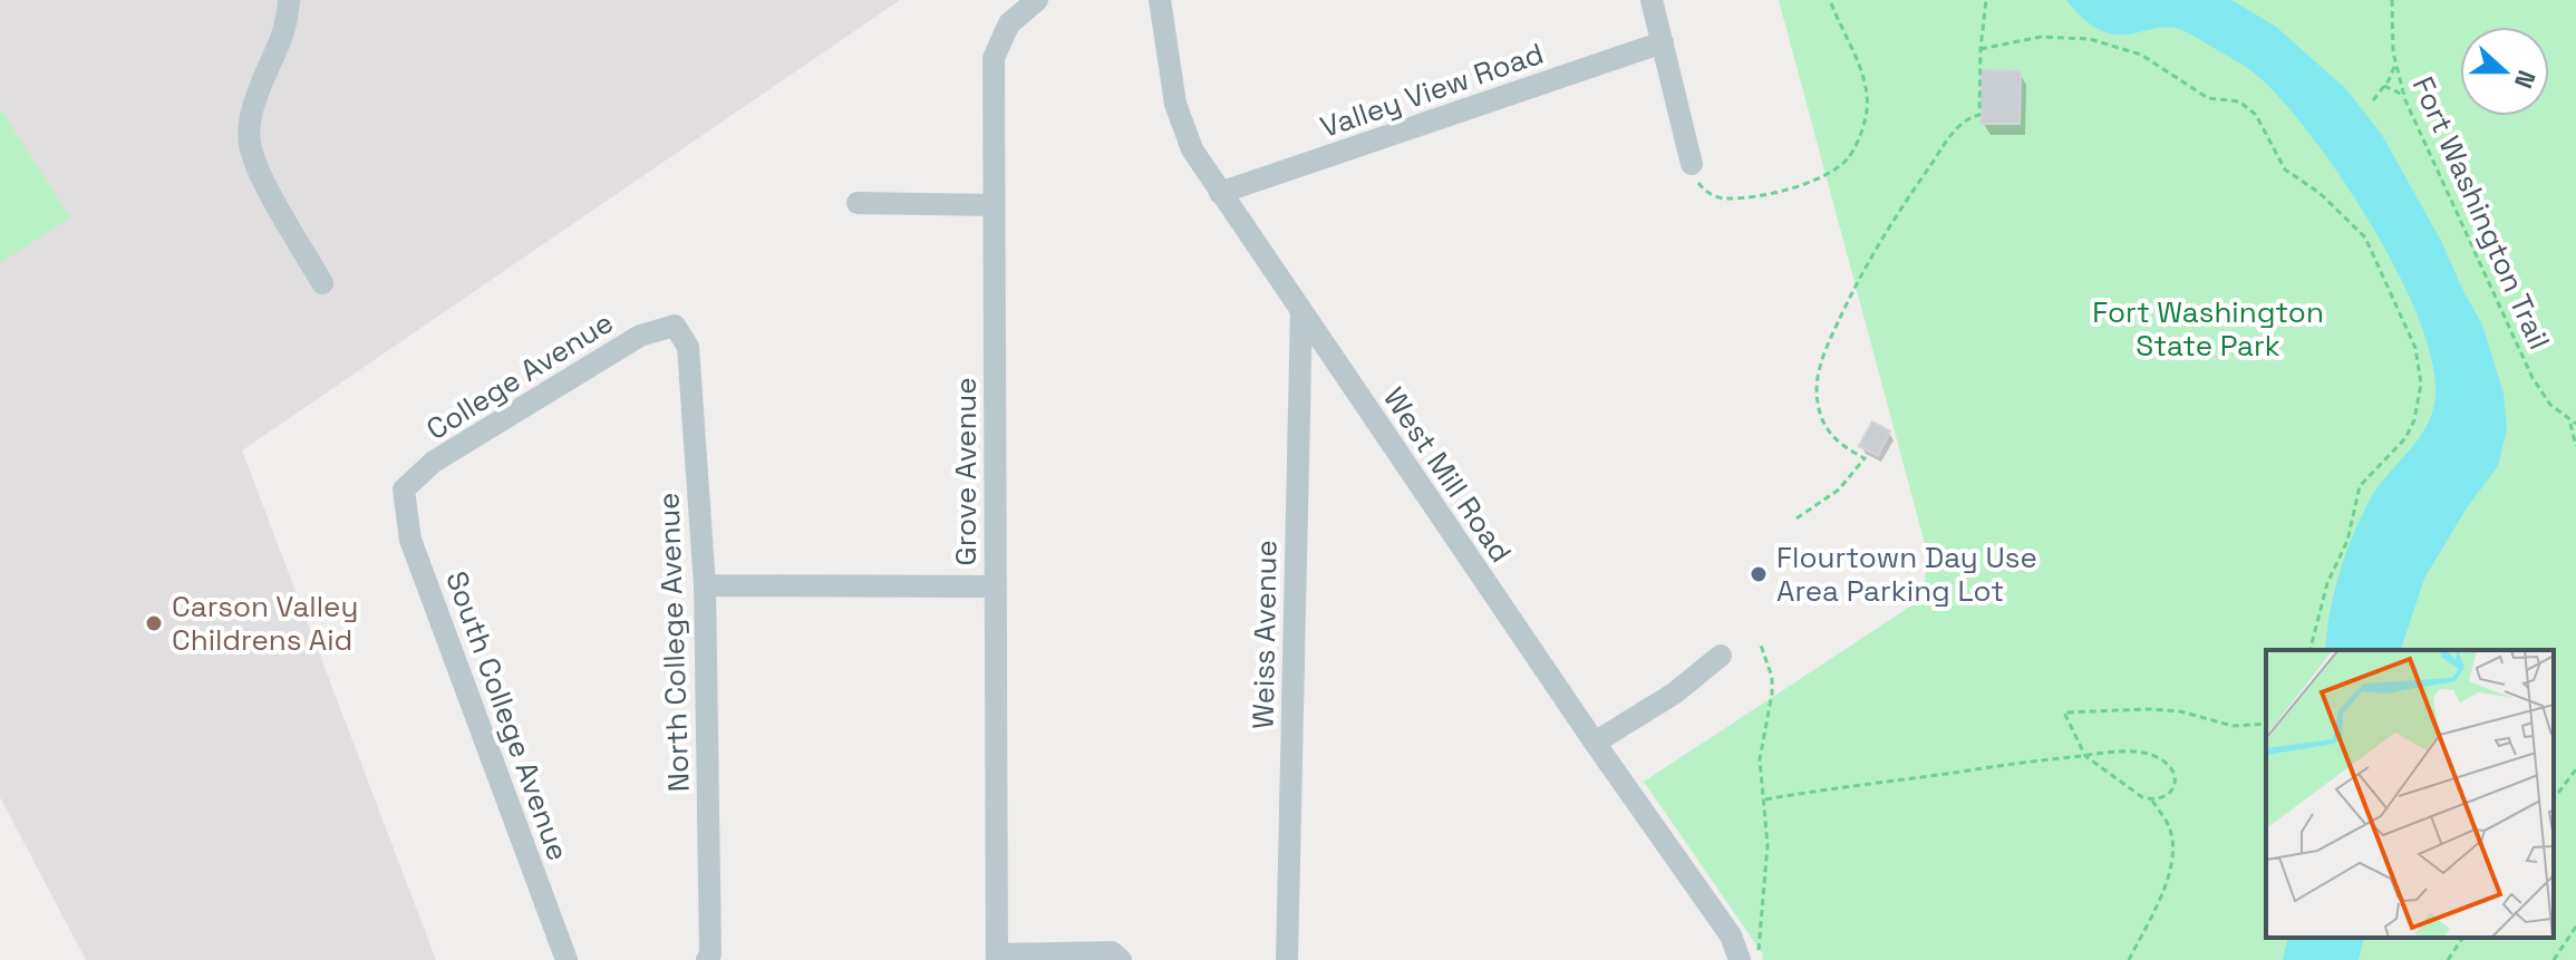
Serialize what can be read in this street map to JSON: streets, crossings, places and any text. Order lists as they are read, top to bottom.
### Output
{
  "streets": {
    "street": [
      "Valley View Road",
      "College Avenue",
      "Grove Avenue",
      "West Mill Road",
      "Weiss Avenue",
      "North College Avenue",
      "South College Avenue"
    ],
    "path": ["Fort Washington Trail"]
  },
  "crossings": [
    ["Valley View Road", "West Mill Road"],
    ["College Avenue", "North College Avenue"],
    ["College Avenue", "South College Avenue"],
    ["West Mill Road", "Weiss Avenue"]
  ],
  "parks": ["Fort Washington State Park"],
  "places": ["Flourtown Day Use Area Parking Lot", "Carson Valley Childrens Aid"],
  "north": "right"
}
